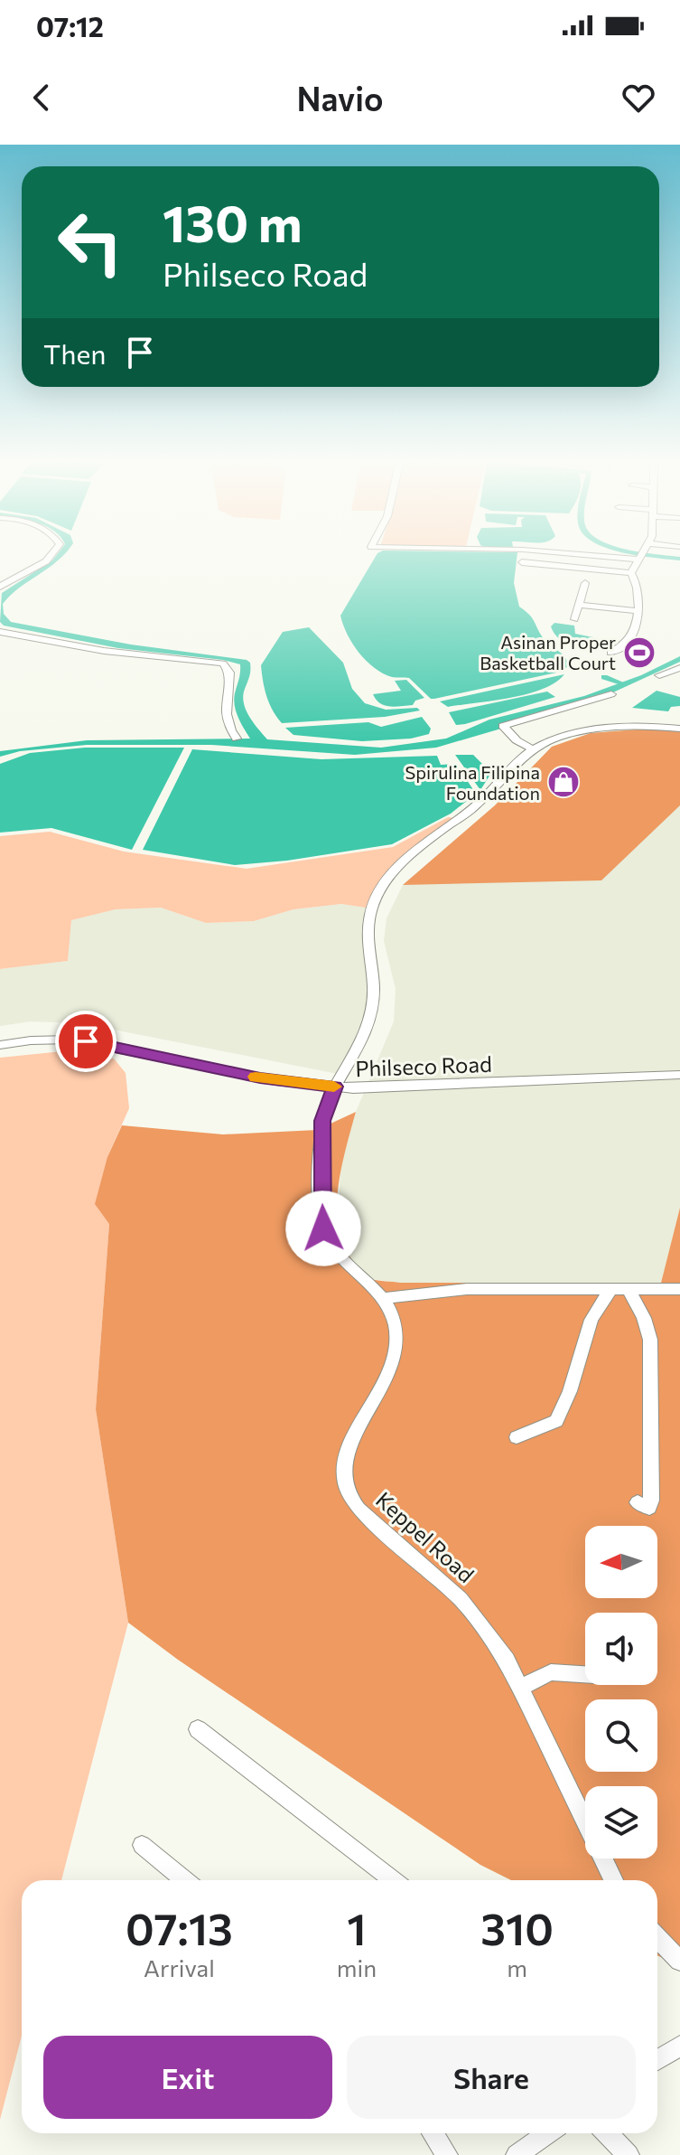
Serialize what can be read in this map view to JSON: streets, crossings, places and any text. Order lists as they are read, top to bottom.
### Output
{
  "streets": {
    "street": ["Philseco Road", "Keppel Road"]
  },
  "crossings": [
    ["Philseco Road", "Keppel Road"]
  ],
  "places": {
    "sports": ["Asinan Proper Basketball Court"],
    "shop": ["Spirulina Filipina Foundation"]
  },
  "north": "left",
  "page": {
    "status": "07:12",
    "header": "Navio",
    "turn": ["130 m", "Philseco Road"],
    "then": "Then",
    "eta": [
      "07:13",
      "Arrival",
      "1",
      "min",
      "310",
      "m"
    ],
    "buttons": ["Exit", "Share"]
  }
}
